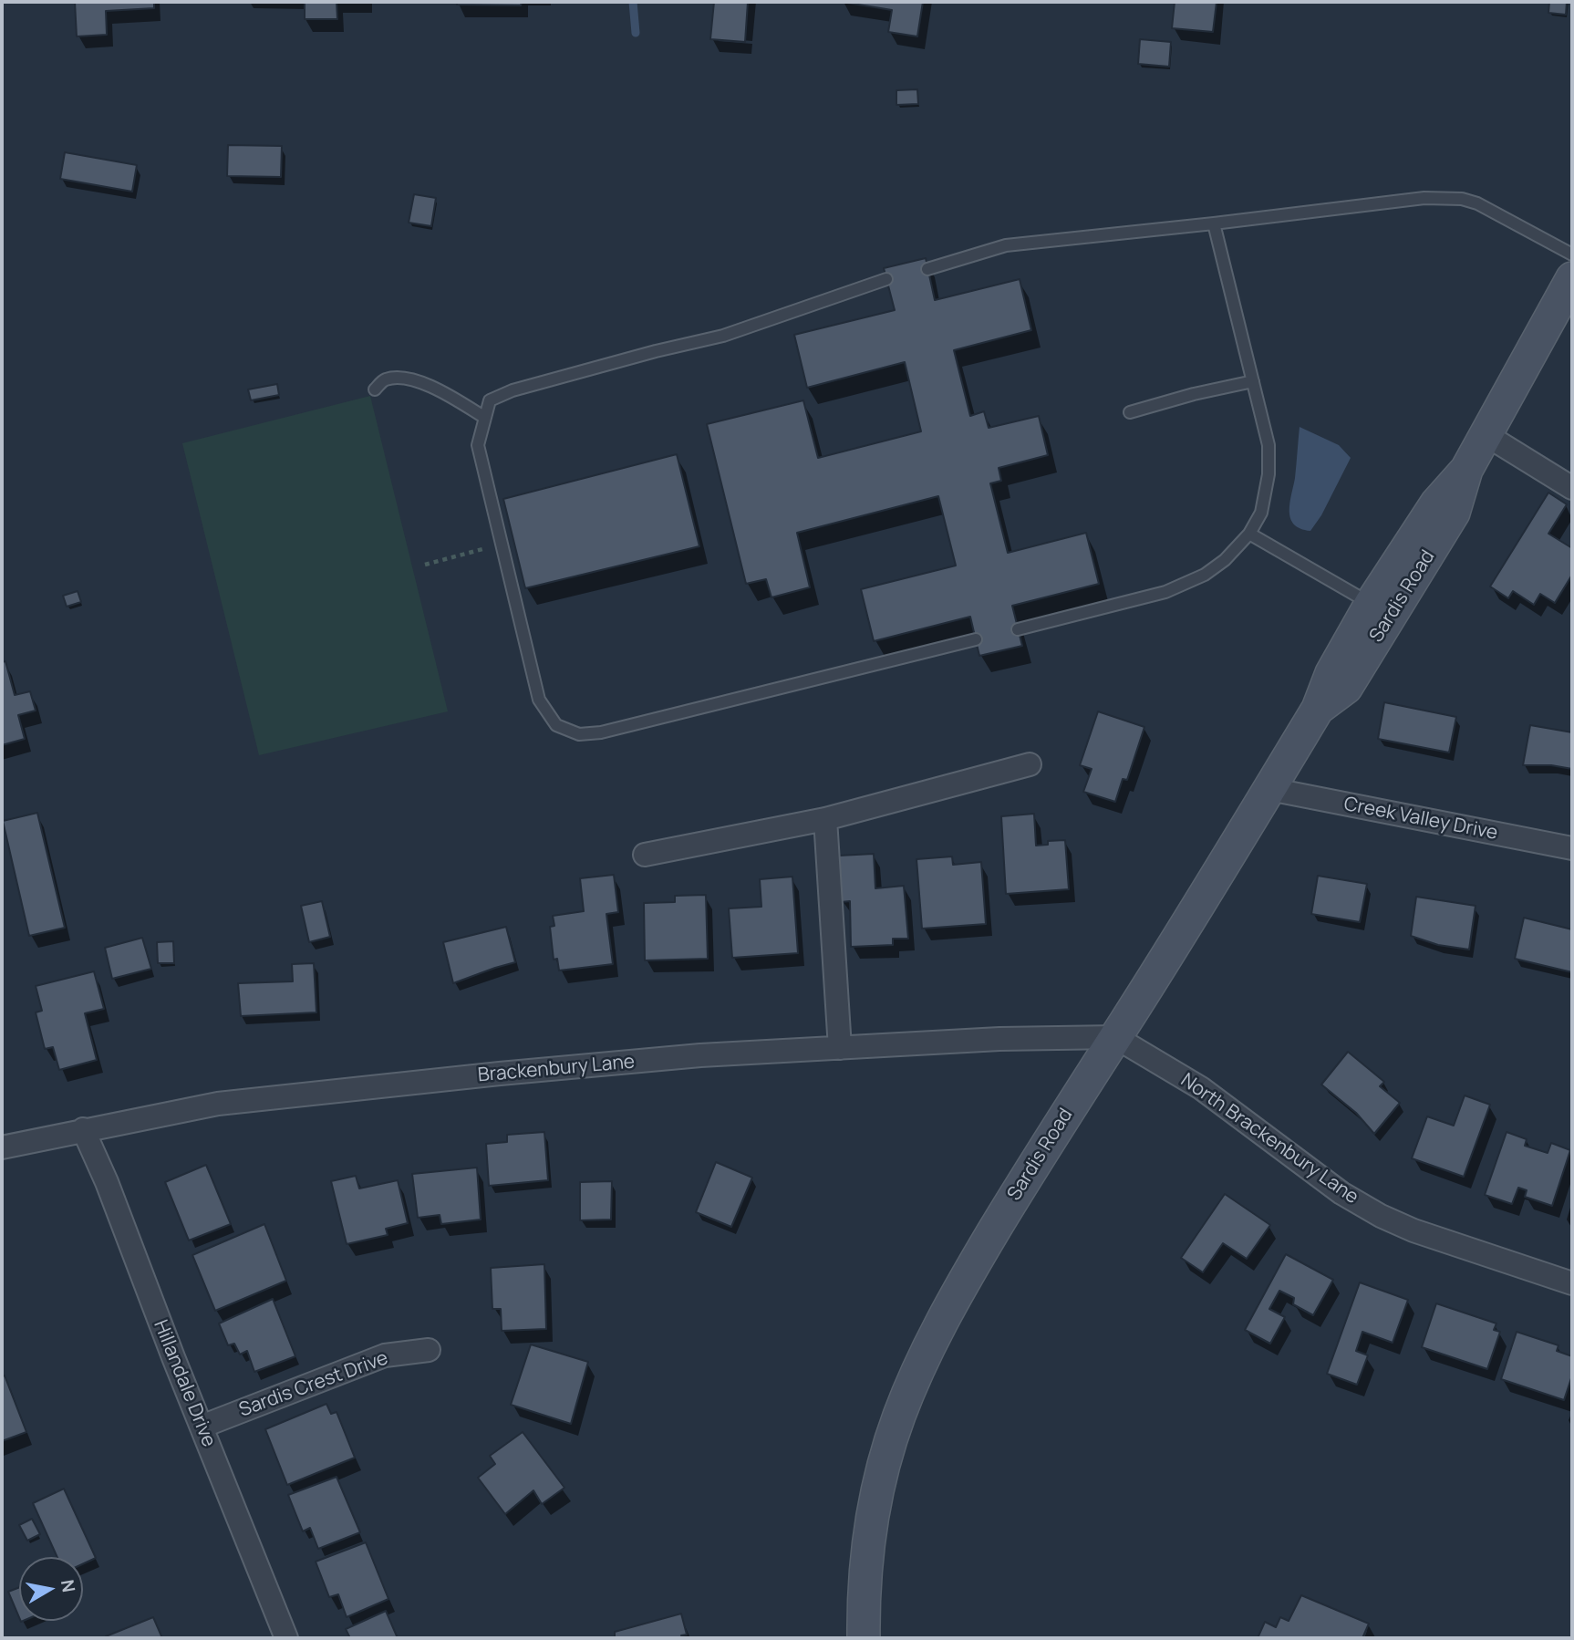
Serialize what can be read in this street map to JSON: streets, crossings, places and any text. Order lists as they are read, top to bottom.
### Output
{
  "streets": {
    "main road": ["Sardis Road"],
    "street": [
      "Creek Valley Drive",
      "Brackenbury Lane",
      "North Brackenbury Lane",
      "Hillandale Drive",
      "Sardis Crest Drive"
    ]
  },
  "crossings": [
    ["Sardis Road", "Creek Valley Drive"],
    ["Sardis Road", "Brackenbury Lane"],
    ["Sardis Road", "North Brackenbury Lane"],
    ["Brackenbury Lane", "North Brackenbury Lane"],
    ["Brackenbury Lane", "Hillandale Drive"],
    ["Hillandale Drive", "Sardis Crest Drive"]
  ],
  "north": "right"
}
